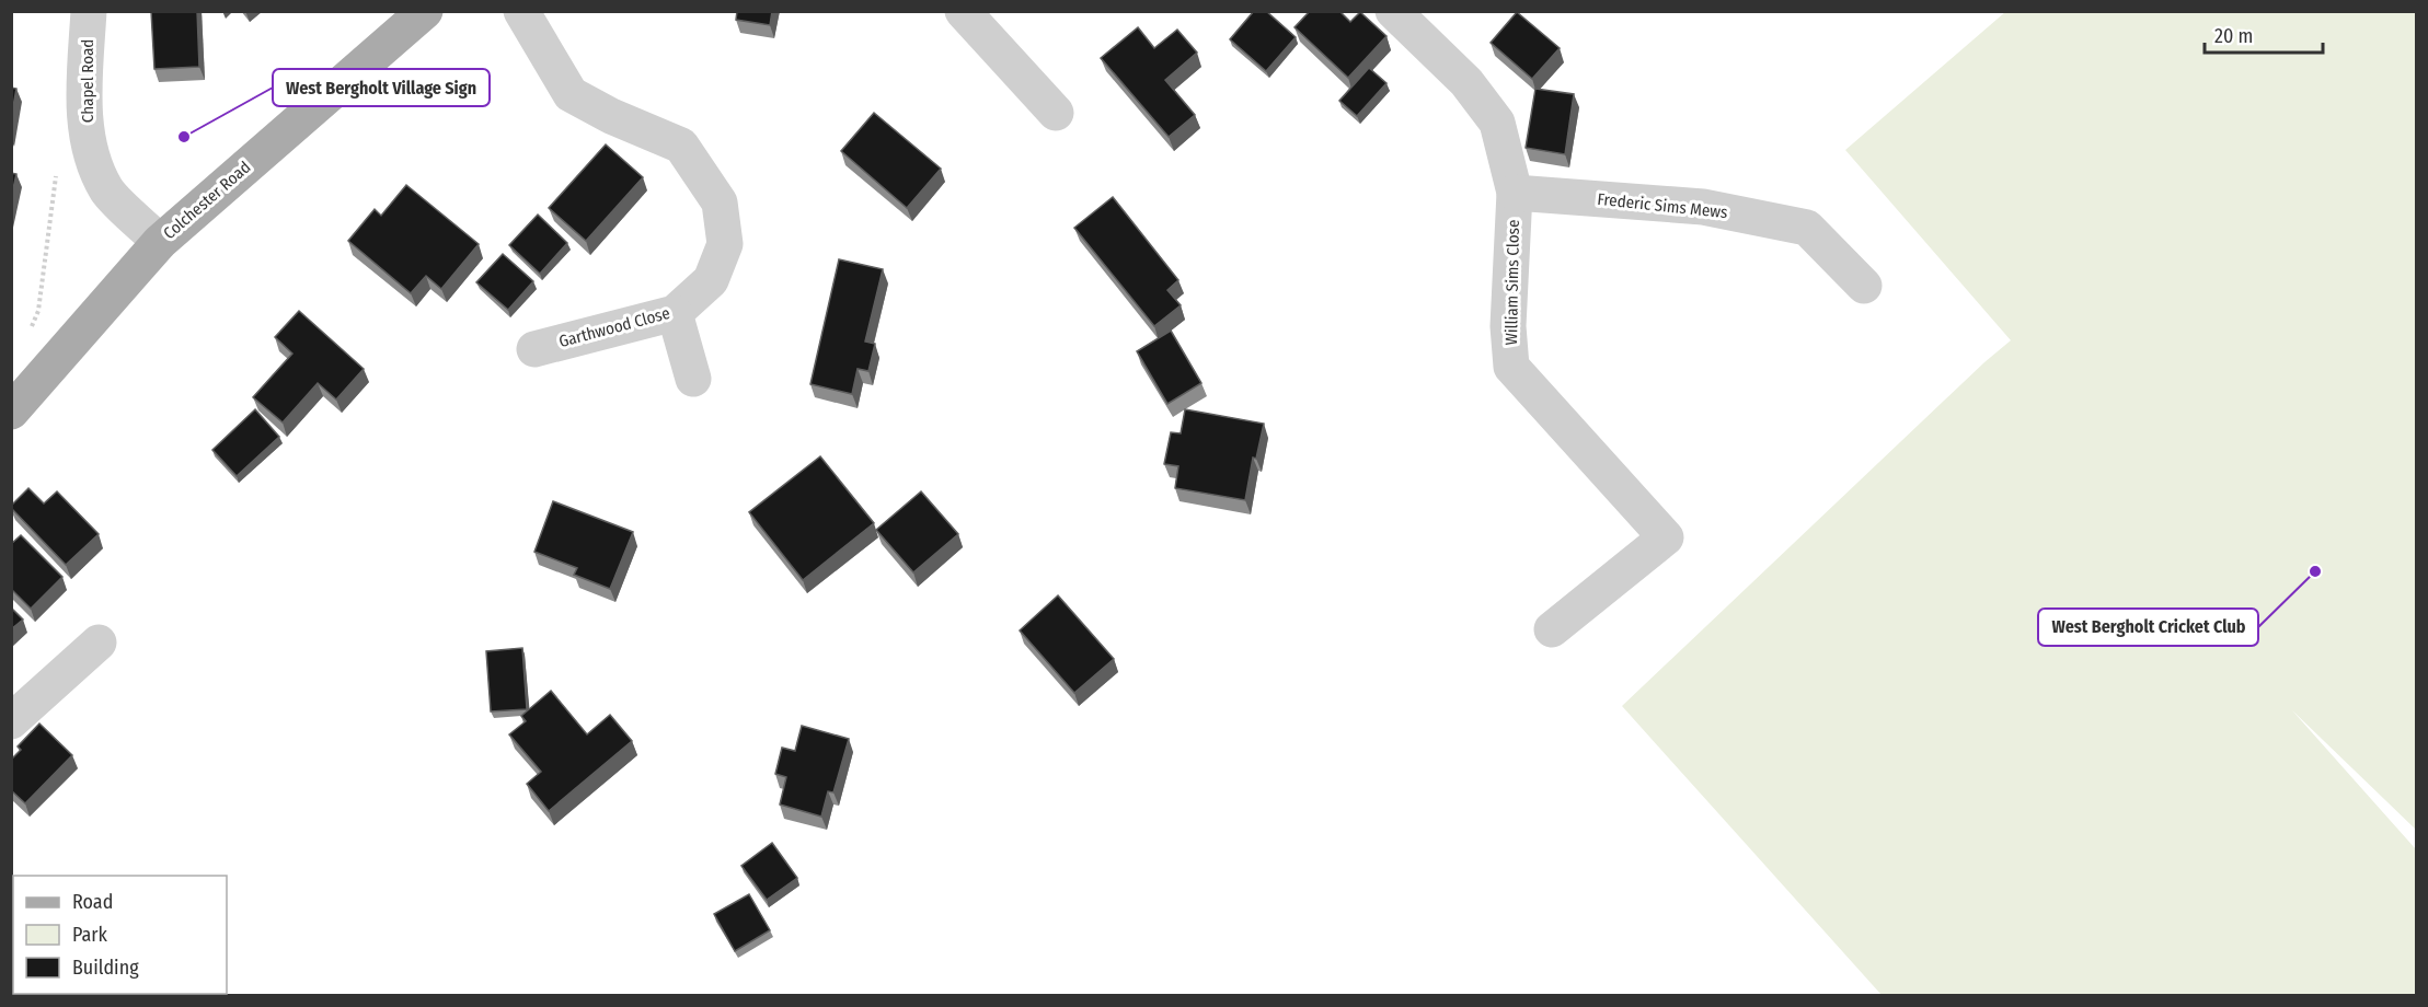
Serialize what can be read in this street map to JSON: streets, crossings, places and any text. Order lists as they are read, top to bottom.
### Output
{
  "streets": {
    "main road": ["Colchester Road"],
    "street": [
      "Chapel Road",
      "Frederic Sims Mews",
      "William Sims Close",
      "Garthwood Close"
    ]
  },
  "crossings": [
    ["Chapel Road", "Colchester Road"],
    ["Frederic Sims Mews", "William Sims Close"]
  ],
  "places": ["West Bergholt Village Sign", "West Bergholt Cricket Club"],
  "legend": ["Road", "Park", "Building"],
  "scale_bar": "20 m"
}
